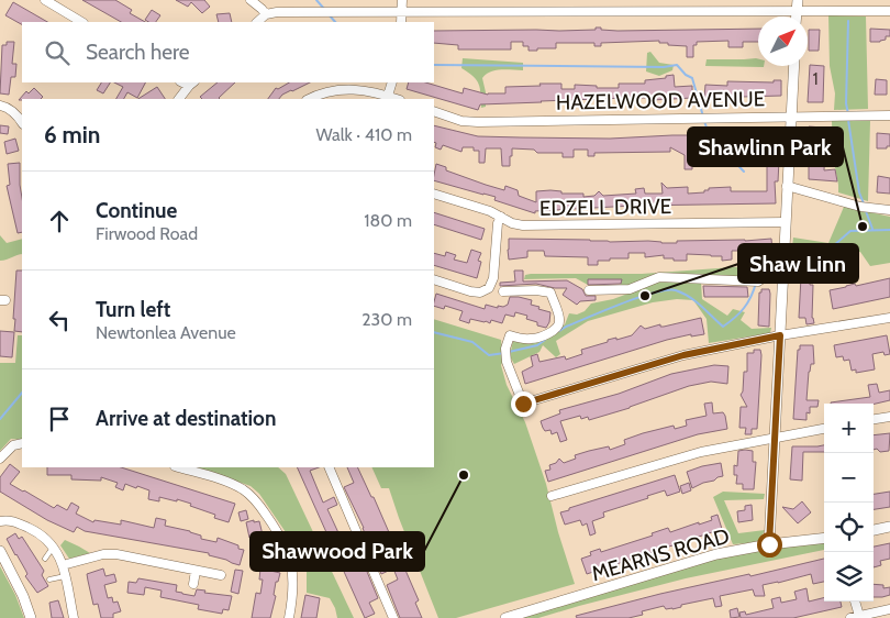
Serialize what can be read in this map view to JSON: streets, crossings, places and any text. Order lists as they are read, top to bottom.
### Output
{
  "streets": {
    "street": ["HAZELWOOD AVENUE", "EDZELL DRIVE", "MEARNS ROAD"]
  },
  "places": ["Shawlinn Park", "Shaw Linn", "Shawwood Park"],
  "house_numbers": ["1"],
  "north": "top right",
  "page": {
    "search": "Search here",
    "heading": ["6 min", "Walk · 410 m"],
    "list": [
      ["Continue", "Firwood Road", "180 m"],
      ["Turn left", "Newtonlea Avenue", "230 m"],
      "Arrive at destination"
    ],
    "map_buttons": ["+", "−"]
  }
}
